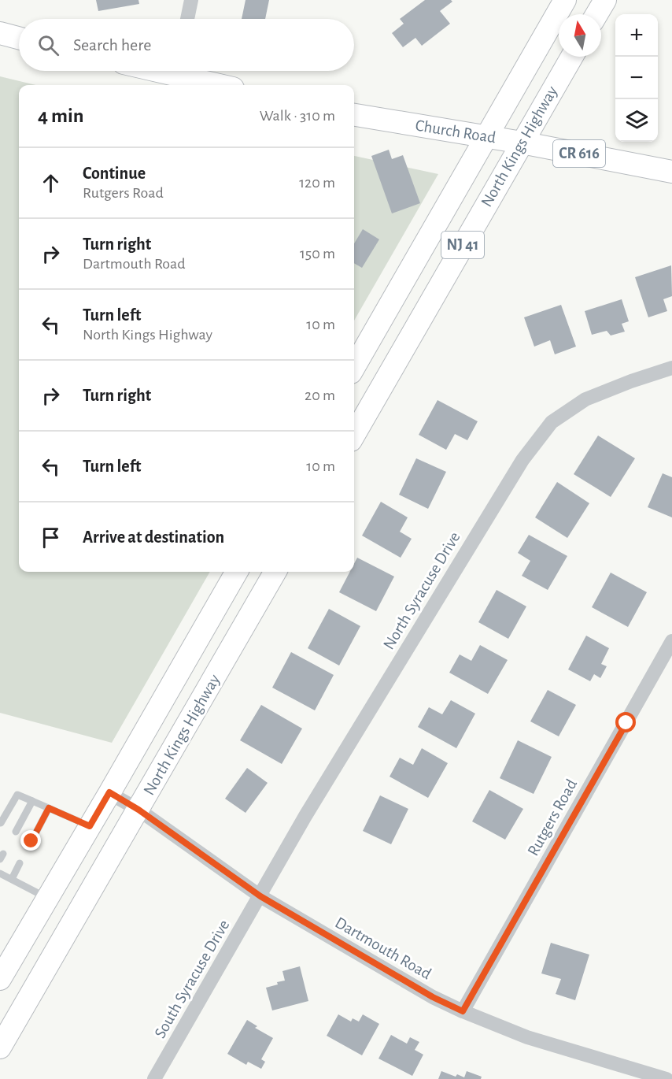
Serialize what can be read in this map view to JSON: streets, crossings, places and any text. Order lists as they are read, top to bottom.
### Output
{
  "streets": {
    "main road": [
      "Church Road",
      "North Kings Highway",
      "CR 616",
      "NJ 41"
    ],
    "street": [
      "North Syracuse Drive",
      "Rutgers Road",
      "Dartmouth Road",
      "South Syracuse Drive"
    ]
  },
  "crossings": [
    ["Church Road", "North Kings Highway"],
    ["North Kings Highway", "Dartmouth Road"],
    ["North Syracuse Drive", "Dartmouth Road"],
    ["North Syracuse Drive", "South Syracuse Drive"],
    ["Rutgers Road", "Dartmouth Road"],
    ["Dartmouth Road", "South Syracuse Drive"]
  ],
  "north": "top",
  "page": {
    "map_buttons": ["+", "−"],
    "search": "Search here",
    "heading": ["4 min", "Walk · 310 m"],
    "list": [
      ["Continue", "Rutgers Road", "120 m"],
      ["Turn right", "Dartmouth Road", "150 m"],
      ["Turn left", "North Kings Highway", "10 m"],
      ["Turn right", "20 m"],
      ["Turn left", "10 m"],
      "Arrive at destination"
    ]
  }
}
